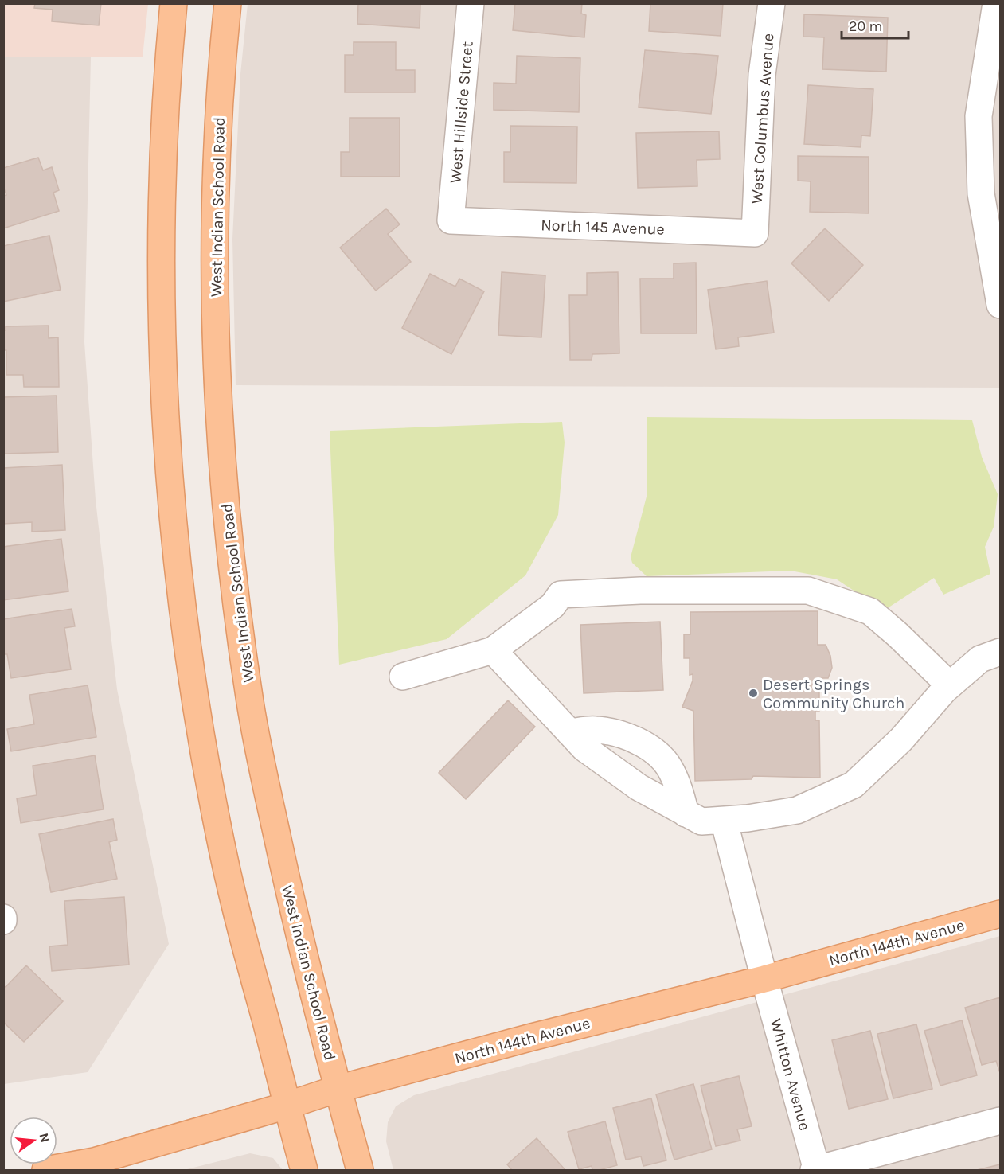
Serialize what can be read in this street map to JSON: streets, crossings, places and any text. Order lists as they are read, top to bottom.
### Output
{
  "streets": {
    "main road": ["West Indian School Road", "North 144th Avenue"],
    "street": [
      "West Hillside Street",
      "West Columbus Avenue",
      "North 145 Avenue",
      "Whitton Avenue"
    ]
  },
  "crossings": [
    ["West Hillside Street", "North 145 Avenue"],
    ["West Columbus Avenue", "North 145 Avenue"],
    ["West Indian School Road", "North 144th Avenue"],
    ["North 144th Avenue", "Whitton Avenue"]
  ],
  "places": ["Desert Springs Community Church"],
  "scale_bar": "20 m",
  "north": "right"
}
